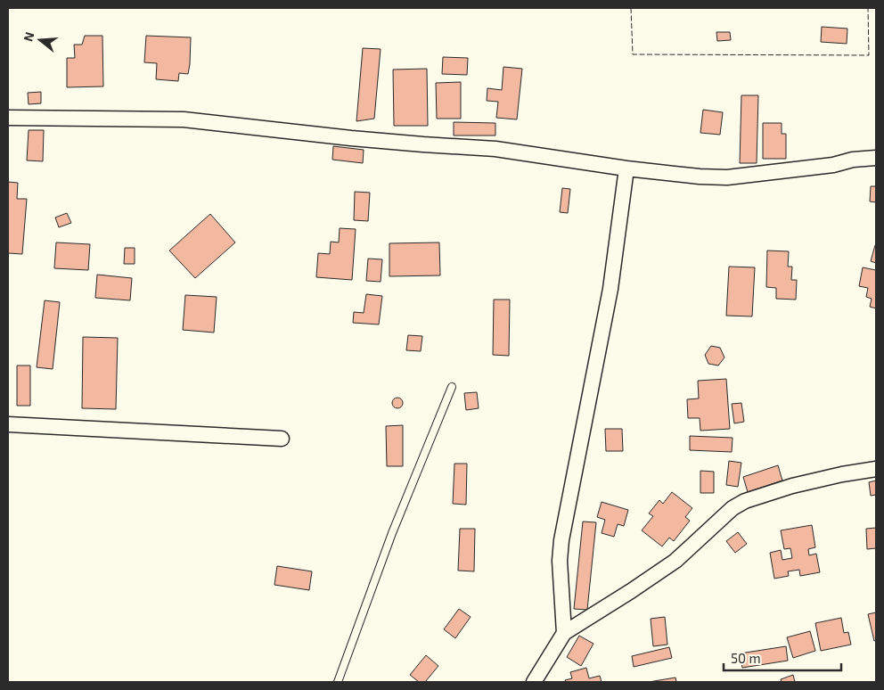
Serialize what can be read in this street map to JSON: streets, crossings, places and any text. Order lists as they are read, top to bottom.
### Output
{
  "scale_bar": "50 m",
  "north": "left"
}
